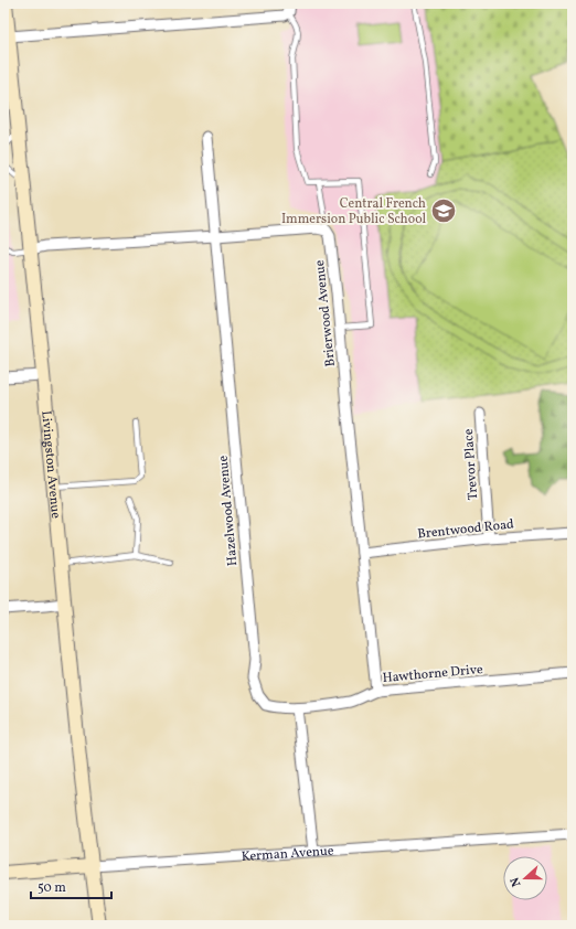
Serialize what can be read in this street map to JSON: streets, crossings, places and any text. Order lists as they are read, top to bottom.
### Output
{
  "streets": {
    "main road": ["Livingston Avenue", "Kerman Avenue"],
    "street": [
      "Brierwood Avenue",
      "Trevor Place",
      "Hazelwood Avenue",
      "Brentwood Road",
      "Hawthorne Drive"
    ]
  },
  "crossings": [
    ["Brierwood Avenue", "Brentwood Road"],
    ["Brierwood Avenue", "Hawthorne Drive"],
    ["Livingston Avenue", "Kerman Avenue"],
    ["Trevor Place", "Brentwood Road"],
    ["Hazelwood Avenue", "Hawthorne Drive"]
  ],
  "places": {
    "school or university": ["Central French Immersion Public School"]
  },
  "scale_bar": "50 m",
  "north": "left"
}
